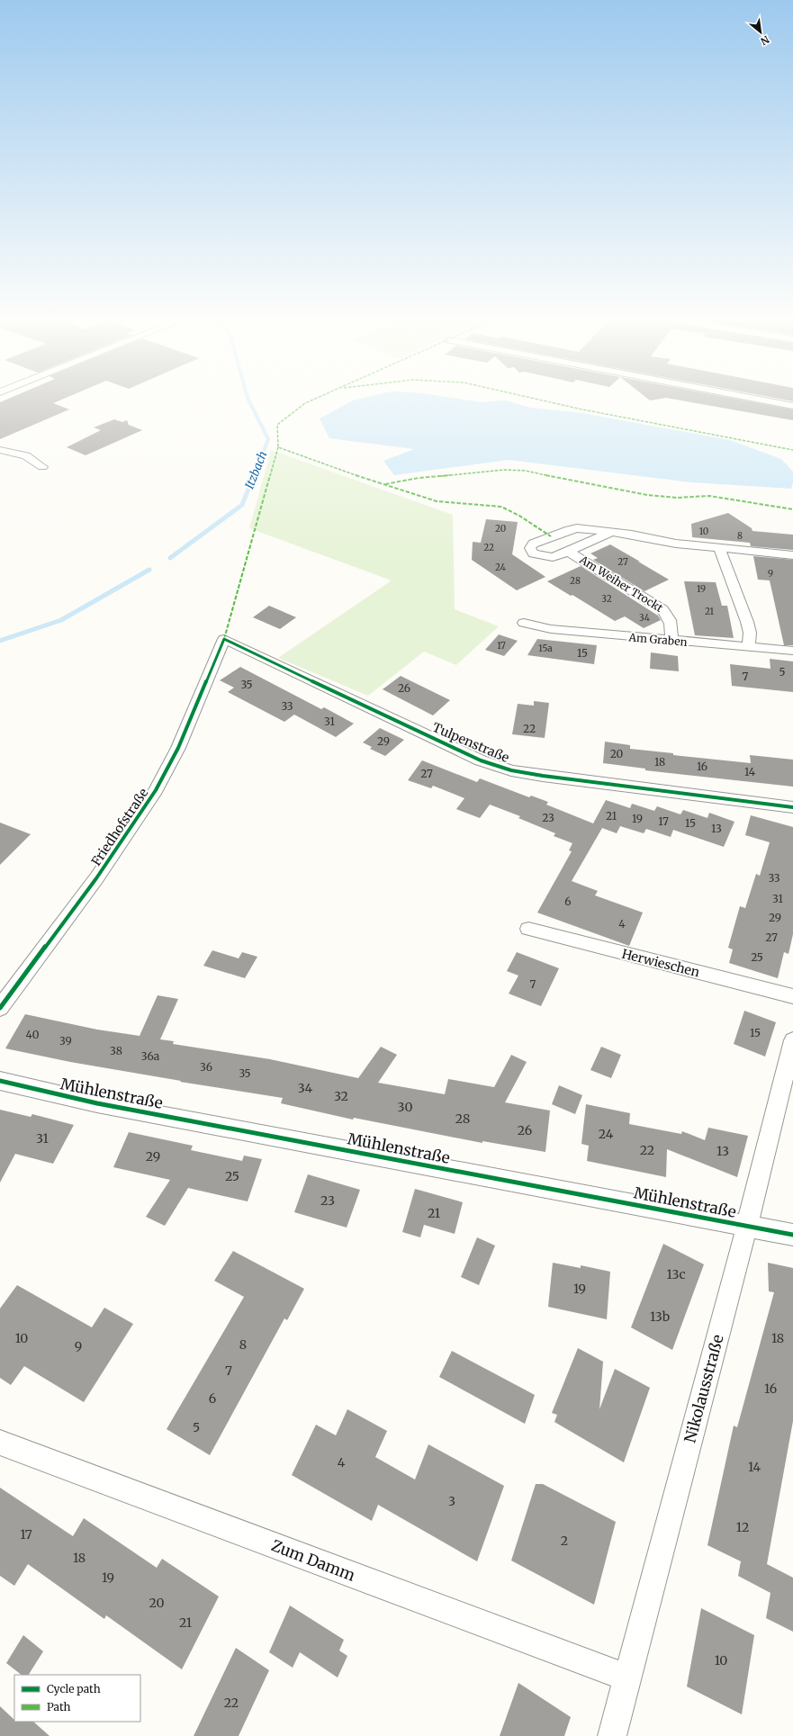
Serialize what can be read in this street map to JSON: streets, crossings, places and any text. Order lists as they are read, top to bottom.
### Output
{
  "streets": {
    "street": [
      "Am Weiher Trockt",
      "Am Graben",
      "Tulpenstraße",
      "Friedhofstraße",
      "Herwieschen",
      "Mühlenstraße",
      "Nikolausstraße",
      "Zum Damm"
    ]
  },
  "crossings": [
    ["Am Weiher Trockt", "Am Graben"],
    ["Tulpenstraße", "Friedhofstraße"],
    ["Mühlenstraße", "Nikolausstraße"],
    ["Nikolausstraße", "Zum Damm"]
  ],
  "water": ["Itzbach"],
  "house_numbers": [
    "20",
    "10",
    "8",
    "22",
    "27",
    "24",
    "9",
    "28",
    "19",
    "32",
    "21",
    "34",
    "17",
    "15a",
    "15",
    "5",
    "7",
    "35",
    "26",
    "33",
    "31",
    "22",
    "29",
    "20",
    "18",
    "16",
    "14",
    "27",
    "21",
    "23",
    "19",
    "17",
    "15",
    "13",
    "33",
    "31",
    "6",
    "29",
    "4",
    "27",
    "25",
    "7",
    "15",
    "40",
    "39",
    "38",
    "36a",
    "36",
    "35",
    "34",
    "32",
    "30",
    "28",
    "26",
    "24",
    "31",
    "22",
    "13",
    "29",
    "25",
    "23",
    "21",
    "13c",
    "19",
    "13b",
    "10",
    "18",
    "8",
    "9",
    "7",
    "16",
    "6",
    "5",
    "4",
    "14",
    "3",
    "12",
    "17",
    "2",
    "18",
    "19",
    "20",
    "21",
    "10",
    "22"
  ],
  "legend": ["Cycle path", "Path"],
  "north": "bottom right"
}
